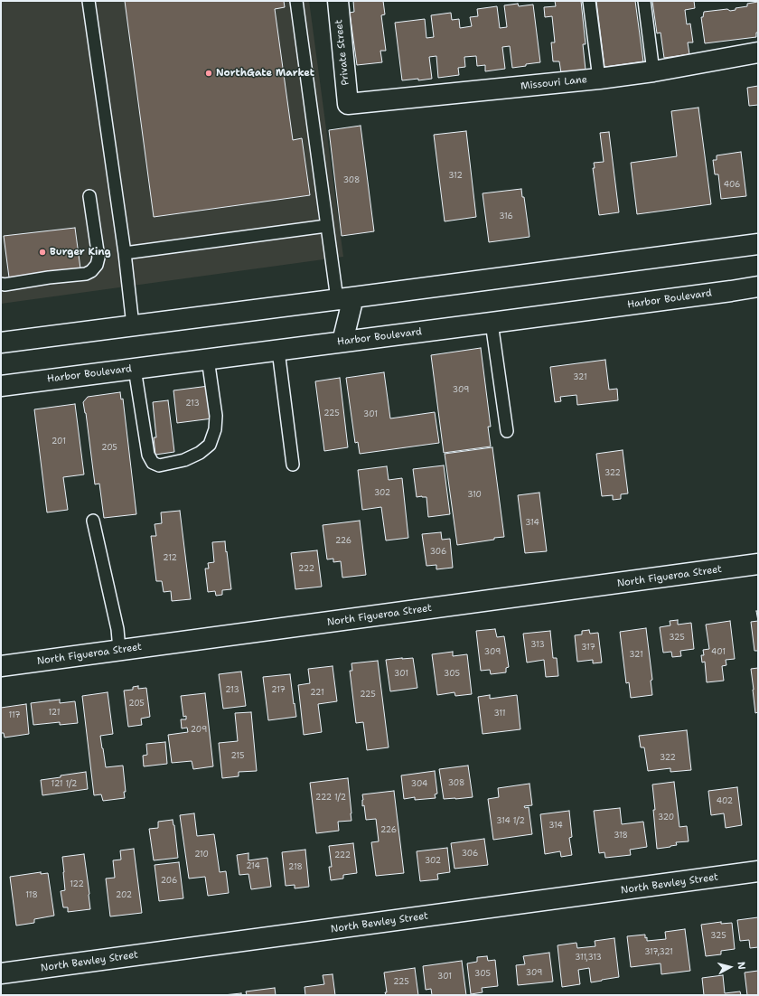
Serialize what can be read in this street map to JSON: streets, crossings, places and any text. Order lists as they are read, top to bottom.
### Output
{
  "streets": {
    "street": [
      "Private Street",
      "Missouri Lane",
      "Harbor Boulevard",
      "North Figueroa Street",
      "North Bewley Street"
    ]
  },
  "crossings": [
    ["Private Street", "Missouri Lane"]
  ],
  "places": ["NorthGate Market", "Burger King"],
  "house_numbers": [
    "312",
    "308",
    "406",
    "316",
    "321",
    "309",
    "213",
    "225",
    "301",
    "201",
    "205",
    "322",
    "302",
    "310",
    "314",
    "226",
    "306",
    "212",
    "222",
    "325",
    "313",
    "317",
    "309",
    "401",
    "321",
    "301",
    "305",
    "213",
    "217",
    "221",
    "225",
    "205",
    "121",
    "311",
    "117",
    "209",
    "215",
    "322",
    "308",
    "121 1/2",
    "304",
    "222 1/2",
    "402",
    "320",
    "314 1/2",
    "314",
    "226",
    "318",
    "306",
    "210",
    "222",
    "302",
    "214",
    "218",
    "206",
    "122",
    "118",
    "202",
    "325",
    "317,321",
    "311,313",
    "309",
    "305",
    "301",
    "225"
  ],
  "north": "right"
}
